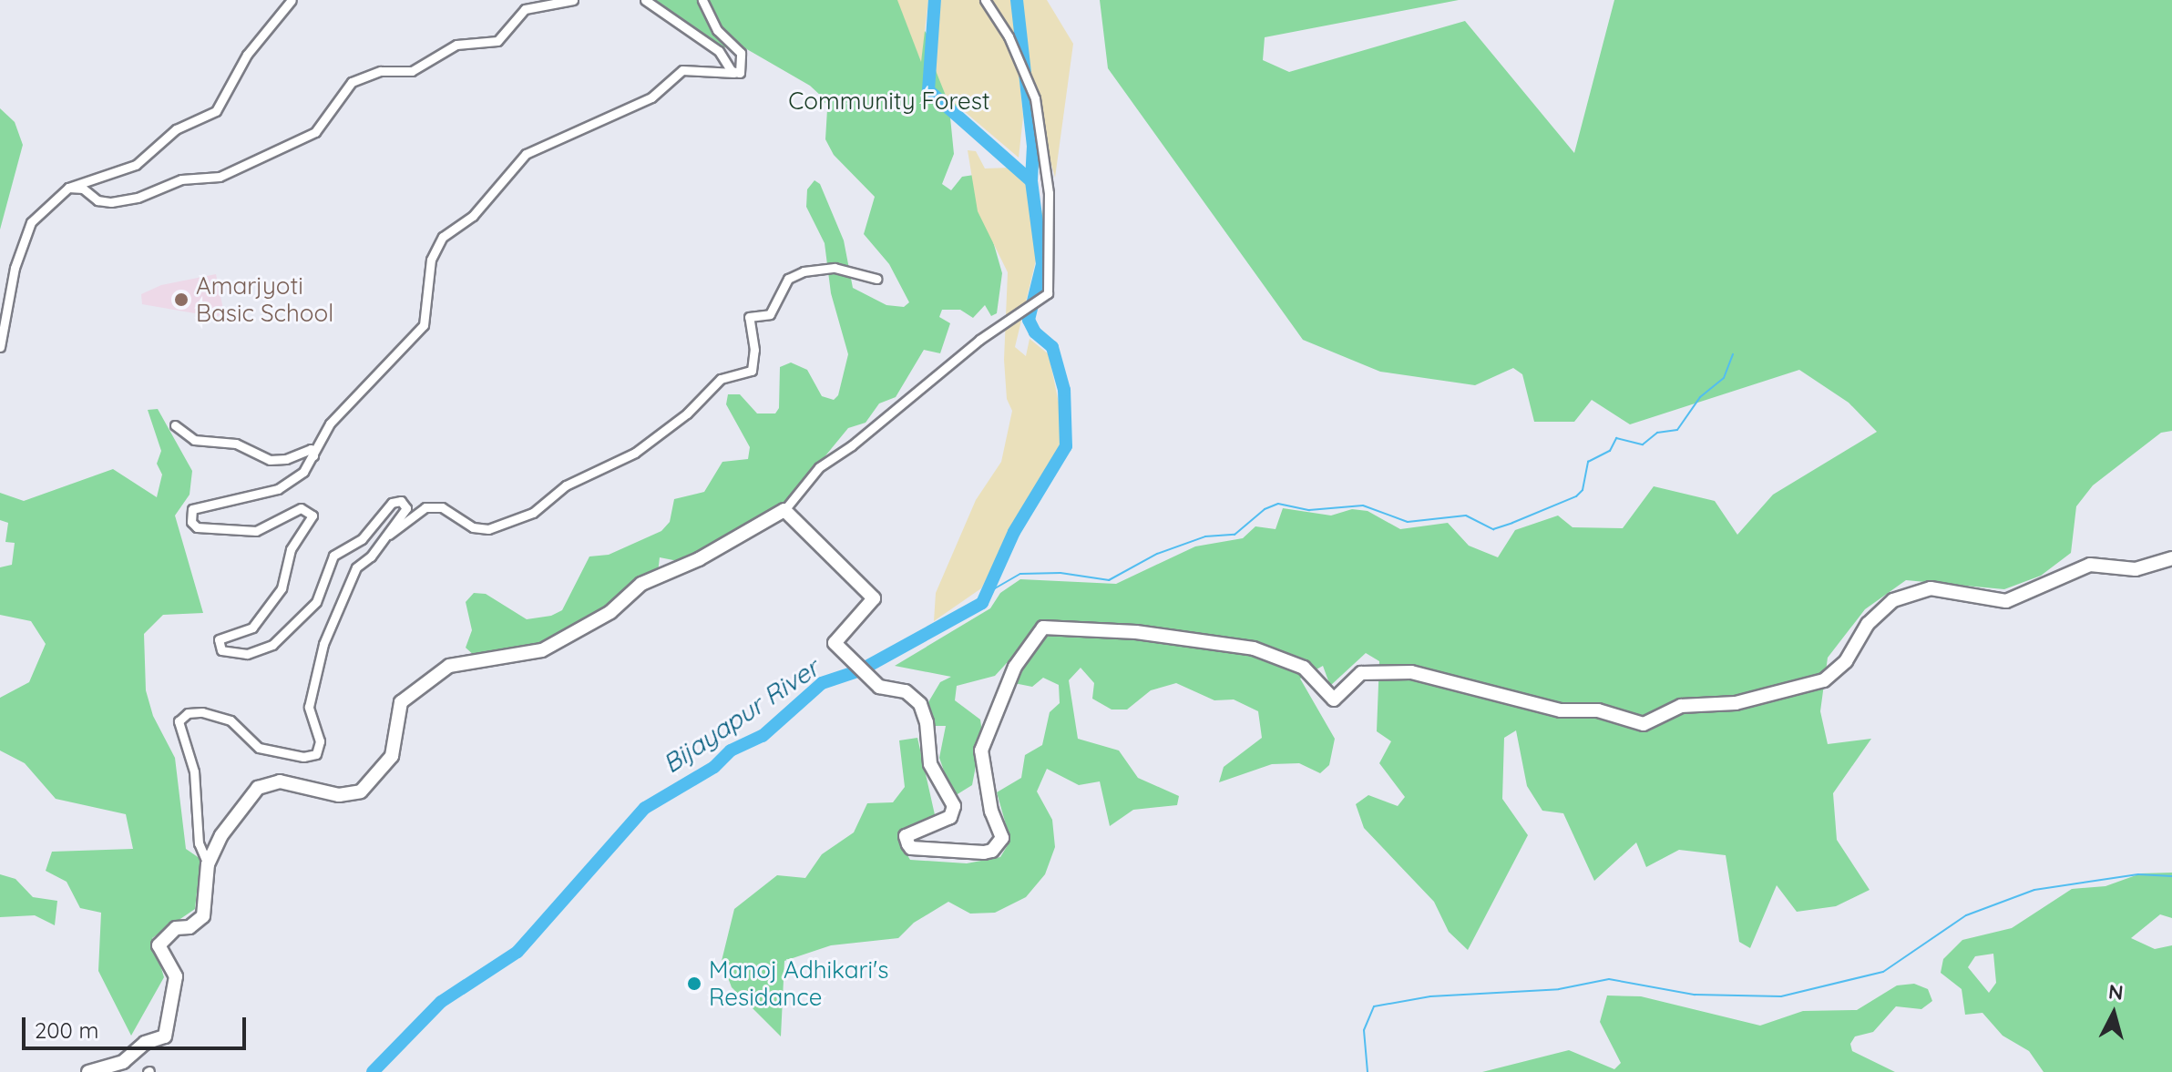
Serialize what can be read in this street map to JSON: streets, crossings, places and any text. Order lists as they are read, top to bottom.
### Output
{
  "water": ["Bijayapur River"],
  "parks": ["Community Forest"],
  "places": ["Amarjyoti Basic School", "Manoj Adhikari's Residance"],
  "scale_bar": "200 m",
  "north": "top"
}
